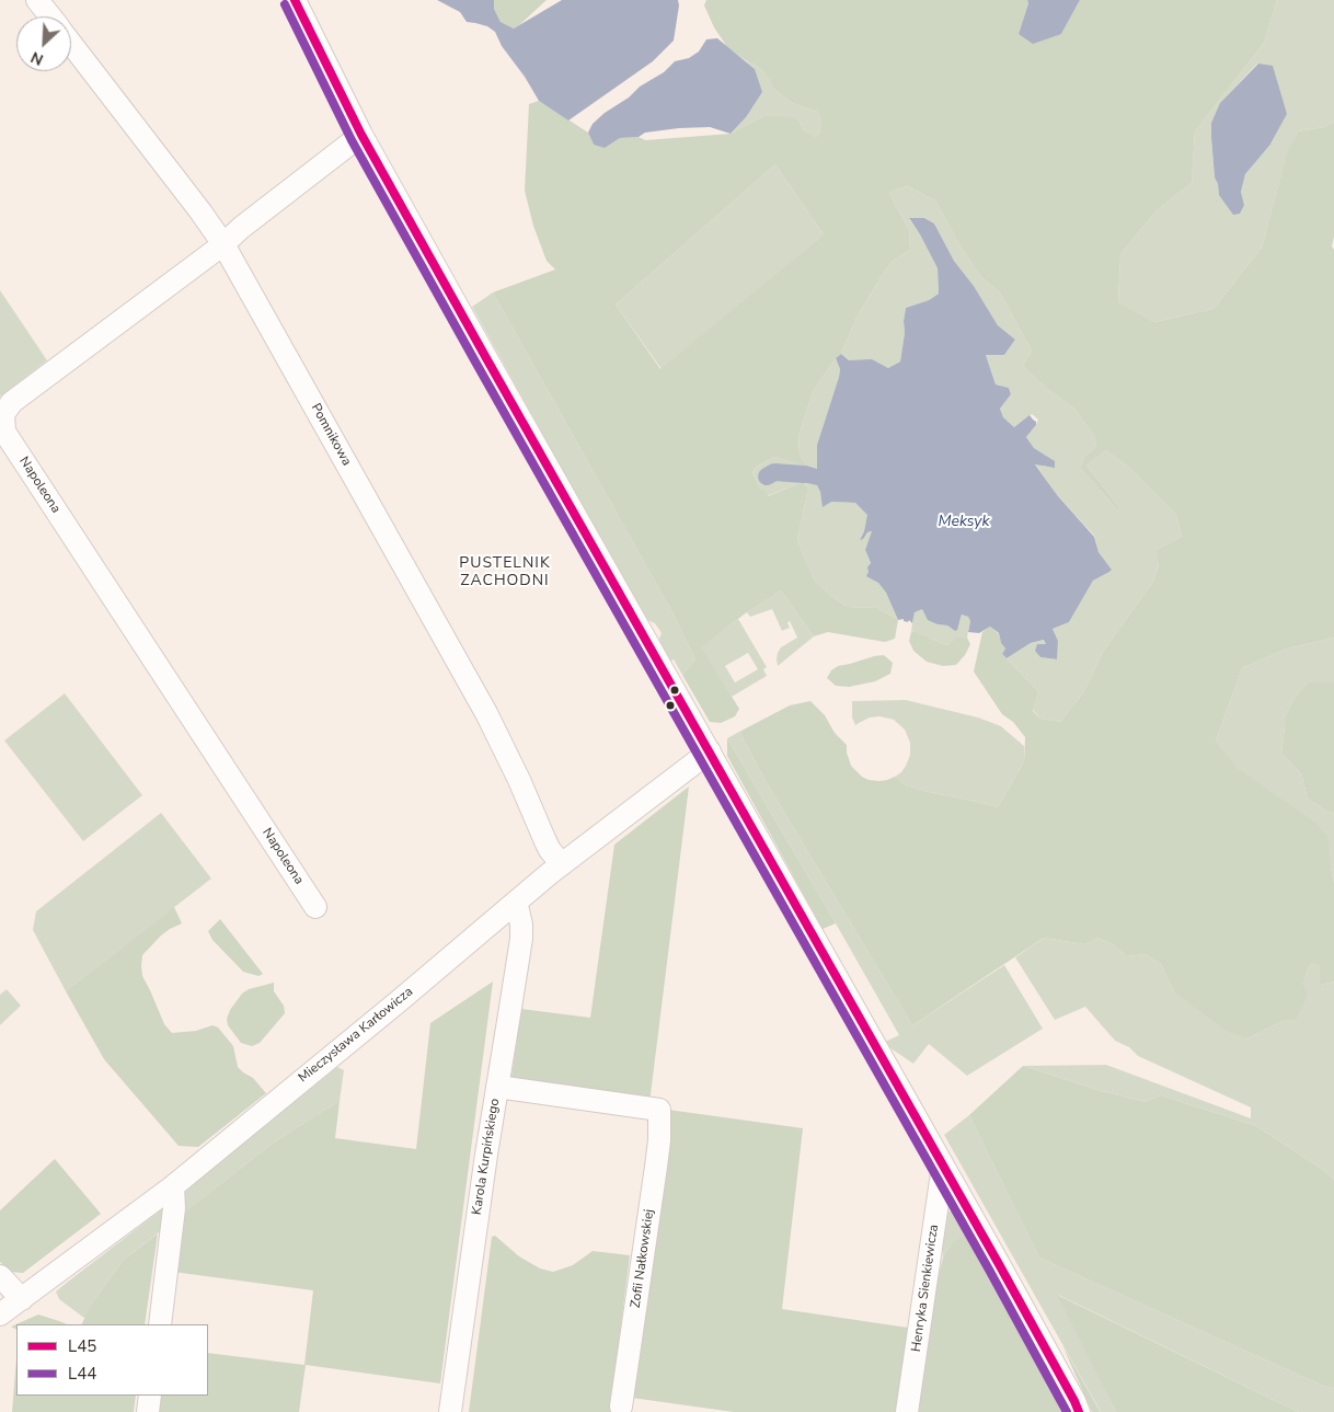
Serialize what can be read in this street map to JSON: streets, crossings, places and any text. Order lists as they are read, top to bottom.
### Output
{
  "streets": {
    "street": [
      "Pomnikowa",
      "Napoleona",
      "Mieczysława Karłowicza",
      "Karola Kurpińskiego",
      "Zofii Nałkowskiej",
      "Henryka Sienkiewicza"
    ]
  },
  "crossings": [
    ["Pomnikowa", "Napoleona"],
    ["Pomnikowa", "Mieczysława Karłowicza"],
    ["Mieczysława Karłowicza", "Karola Kurpińskiego"],
    ["Karola Kurpińskiego", "Zofii Nałkowskiej"]
  ],
  "districts": ["PUSTELNIK ZACHODNI"],
  "water": ["Meksyk"],
  "lines": ["transit line L45", "transit line L44"],
  "legend": ["L45", "L44"],
  "north": "bottom left"
}
